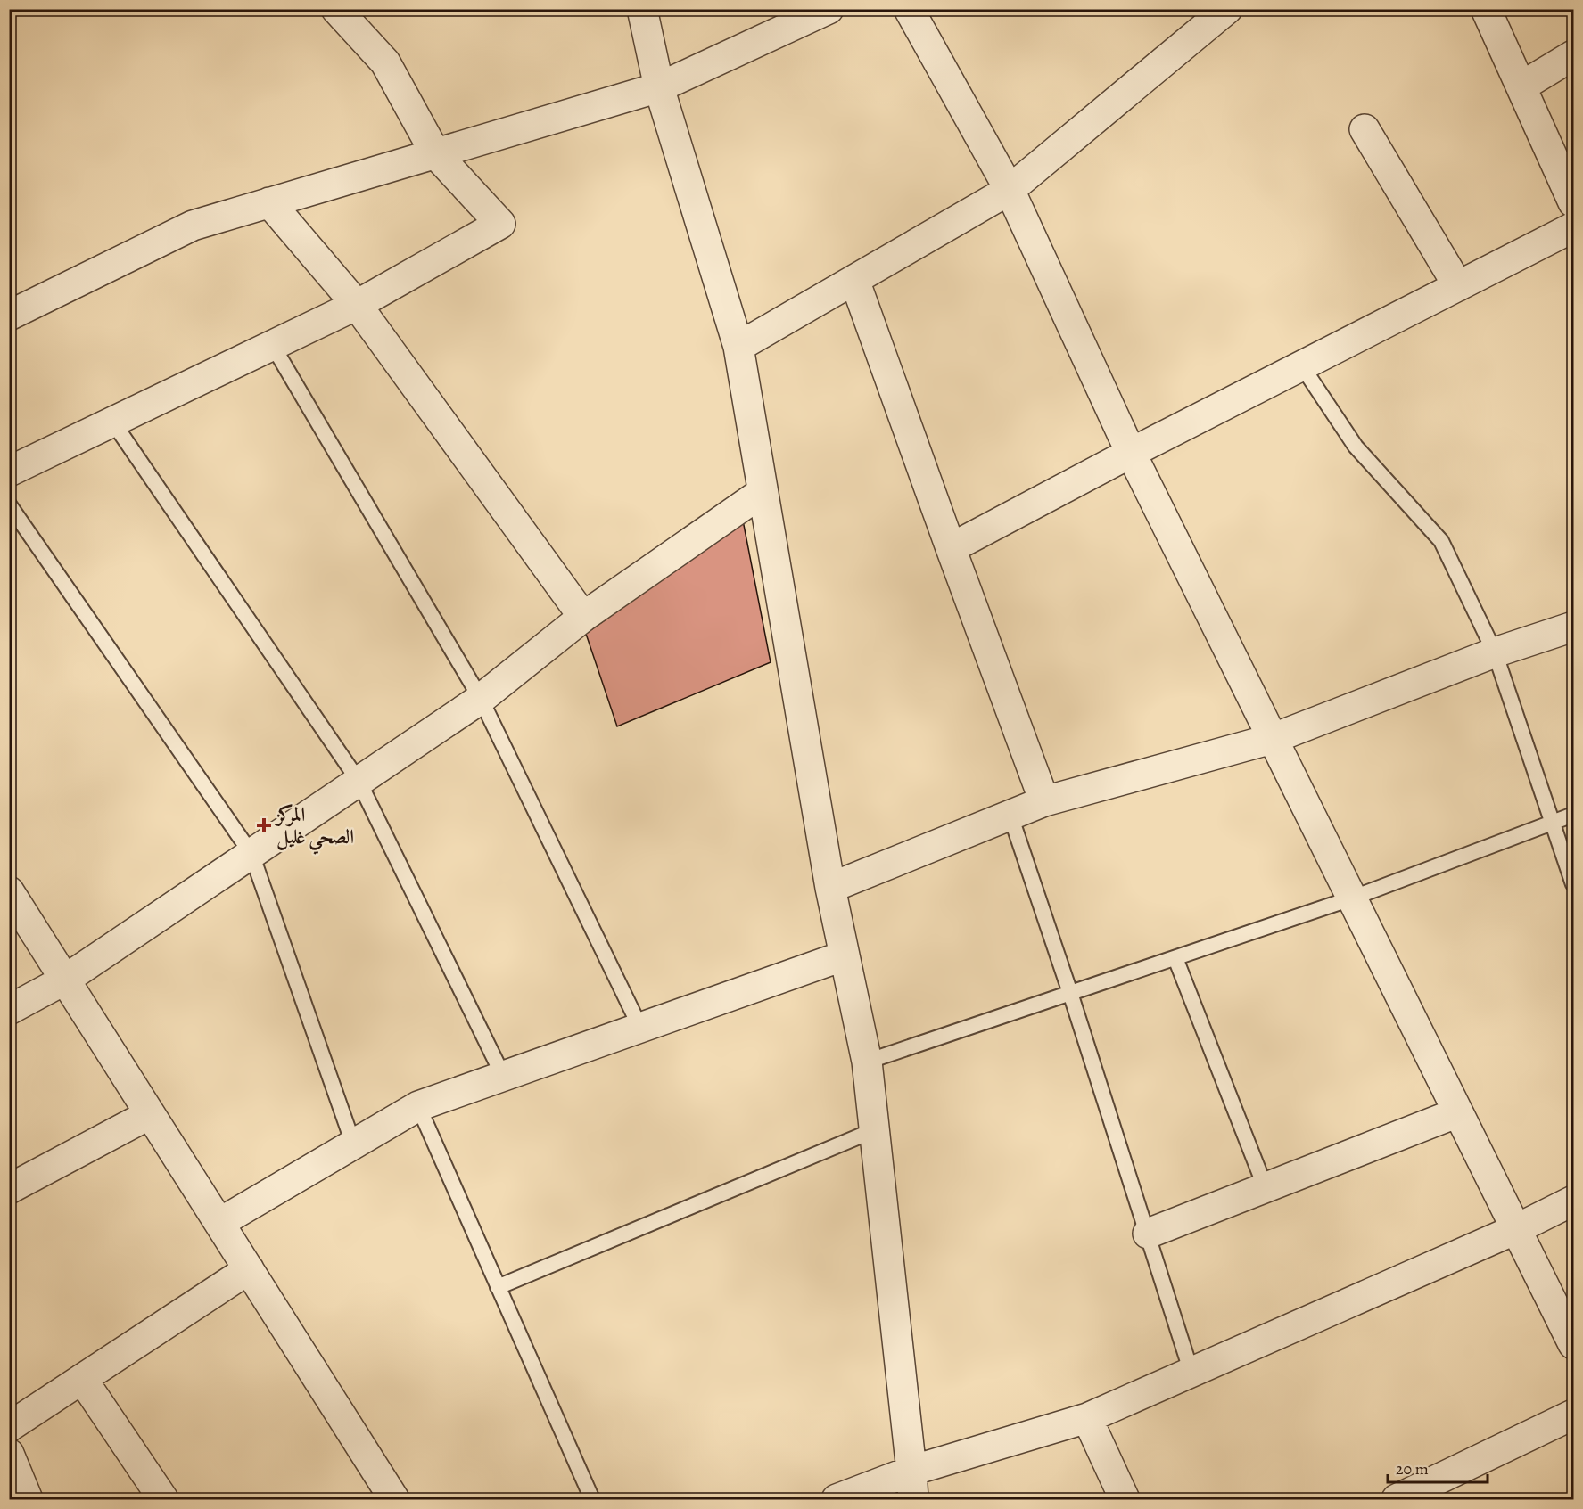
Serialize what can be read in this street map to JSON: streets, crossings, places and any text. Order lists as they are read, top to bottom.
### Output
{
  "places": {
    "health": ["المركز الصحي غليل"]
  },
  "scale_bar": "20 m"
}
